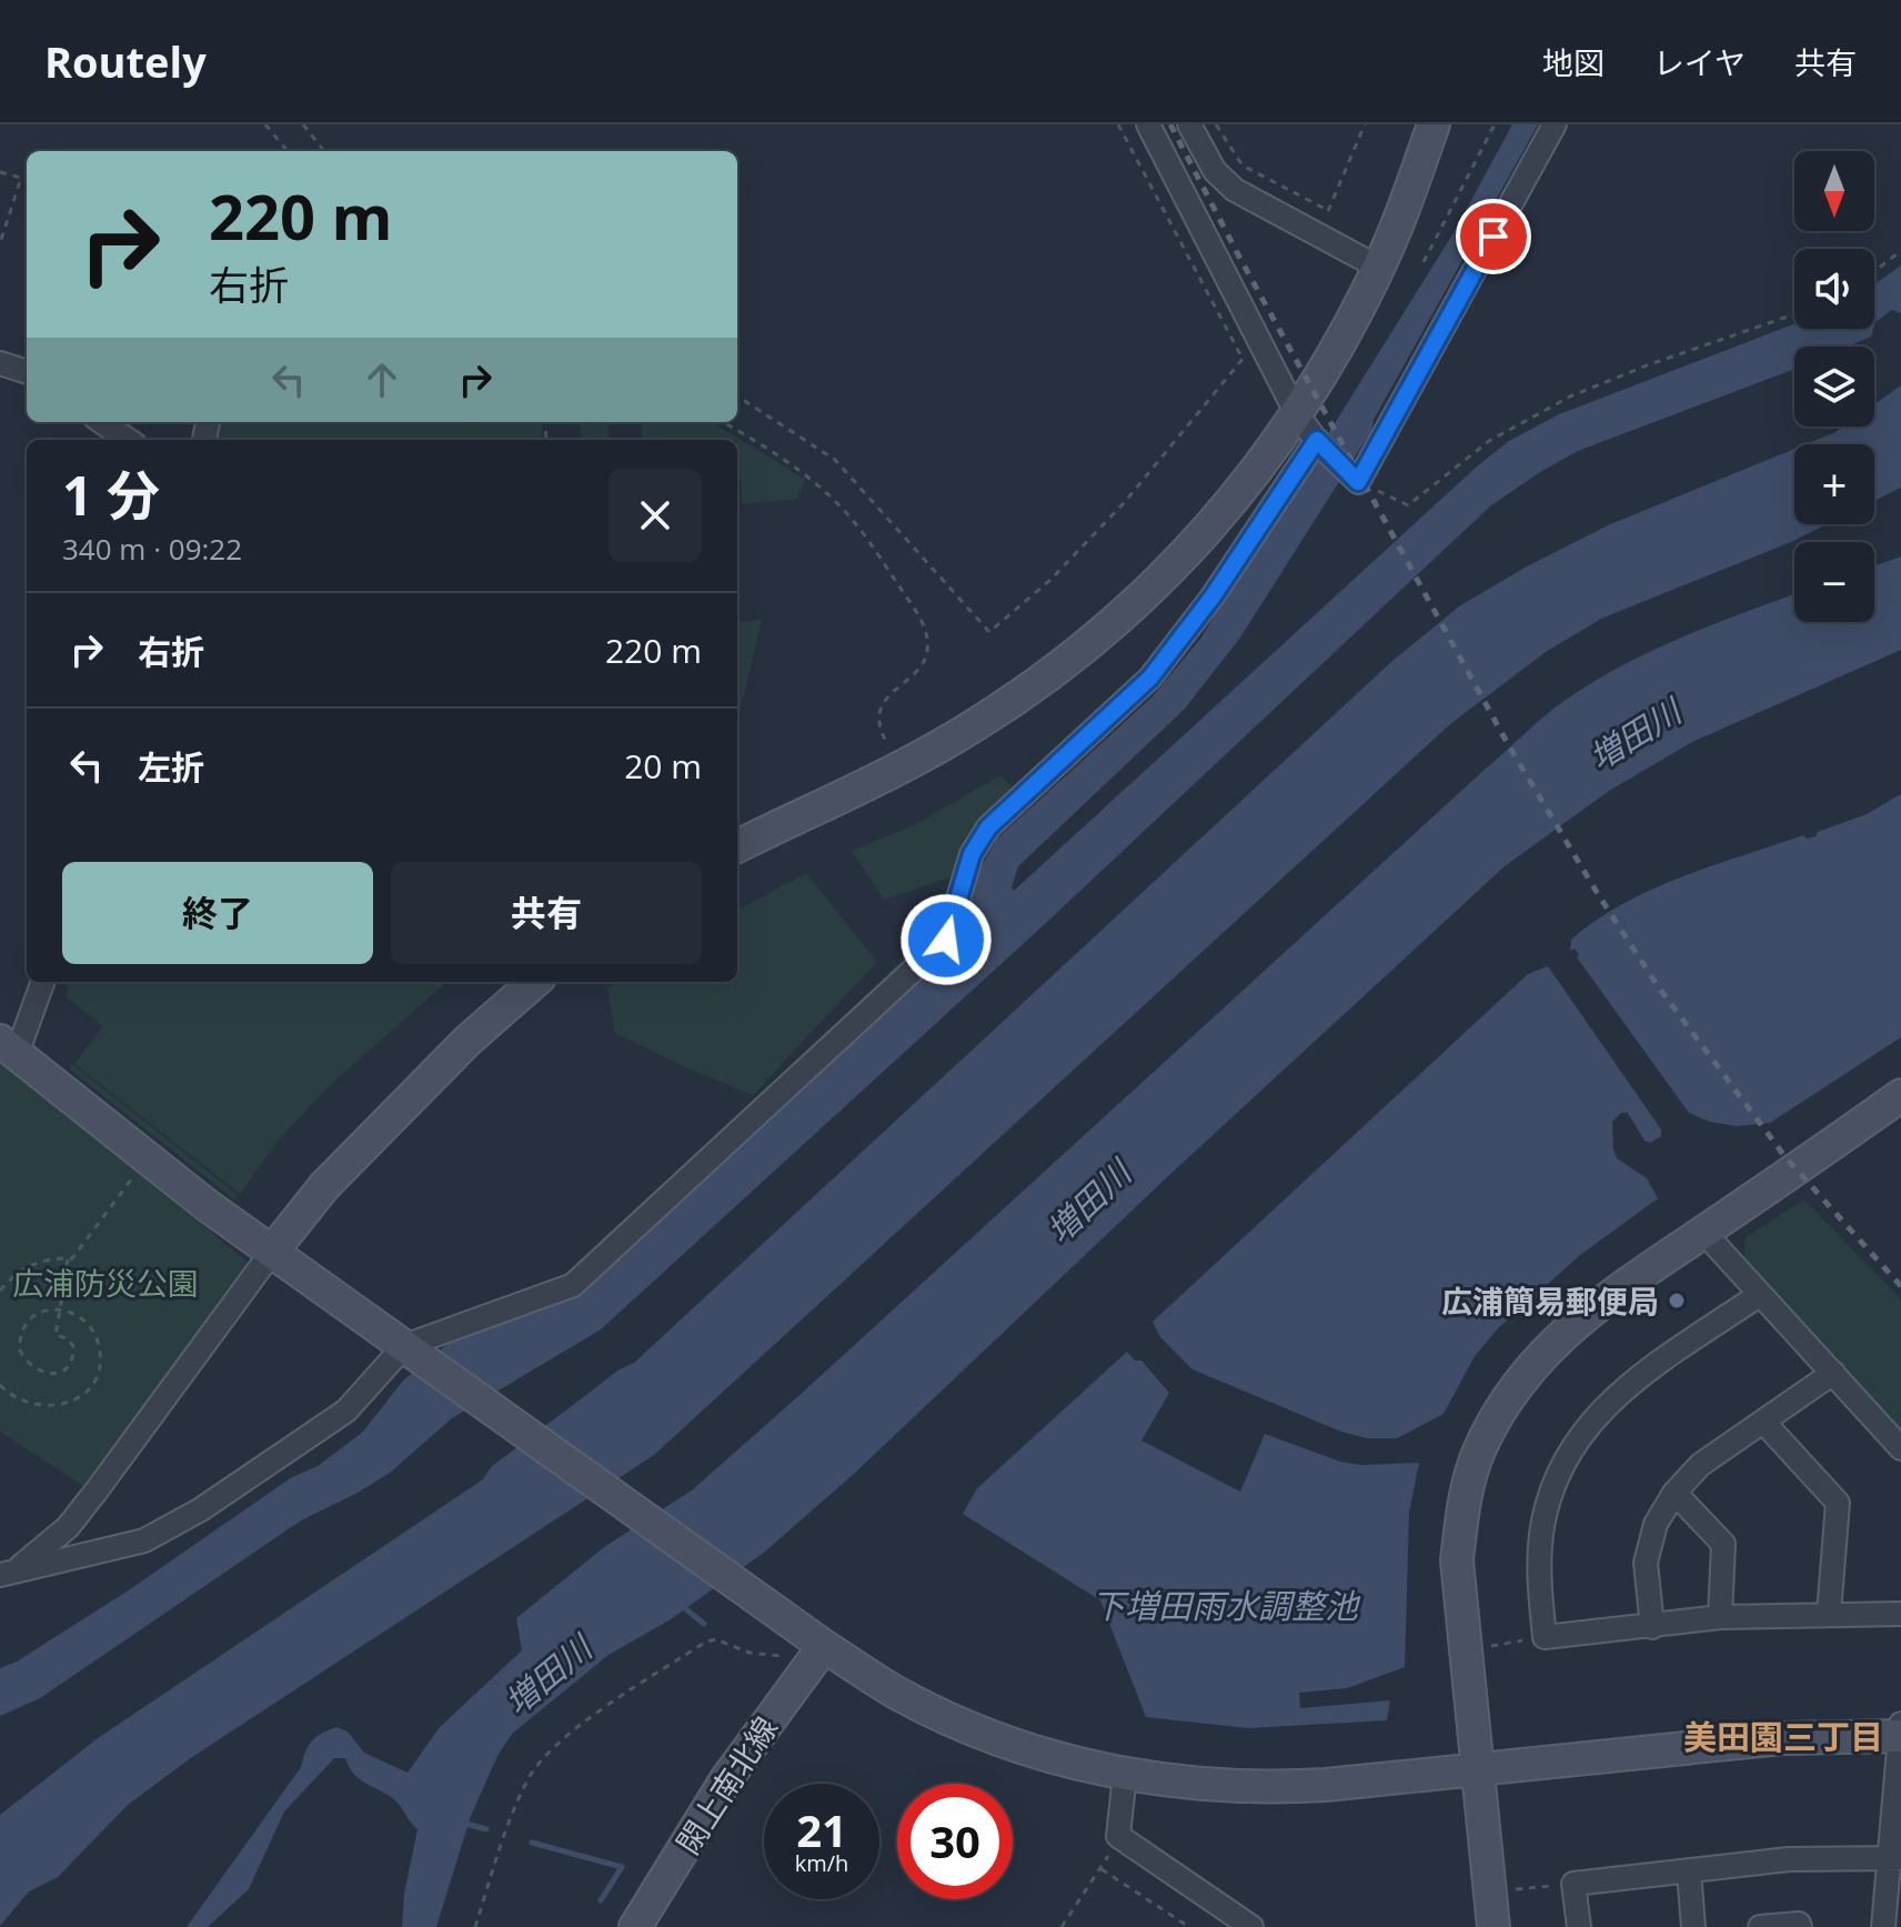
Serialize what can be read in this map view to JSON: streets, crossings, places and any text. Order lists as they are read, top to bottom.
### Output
{
  "streets": {
    "street": ["閖上南北線"]
  },
  "districts": ["美田園三丁目"],
  "water": ["増田川", "下増田雨水調整池"],
  "parks": ["広浦防災公園"],
  "places": ["広浦簡易郵便局"],
  "north": "bottom",
  "page": {
    "header": "Routely",
    "nav": ["地図", "レイヤ", "共有"],
    "map_buttons": ["+", "−"],
    "turn": ["220 m", "右折"],
    "heading": ["1 分", "340 m · 09:22"],
    "list": [
      {
        "name": "右折",
        "value": "220 m"
      },
      {
        "name": "左折",
        "value": "20 m"
      }
    ],
    "buttons": ["終了", "共有"],
    "speed": "21 km/h",
    "limit": "30"
  }
}
